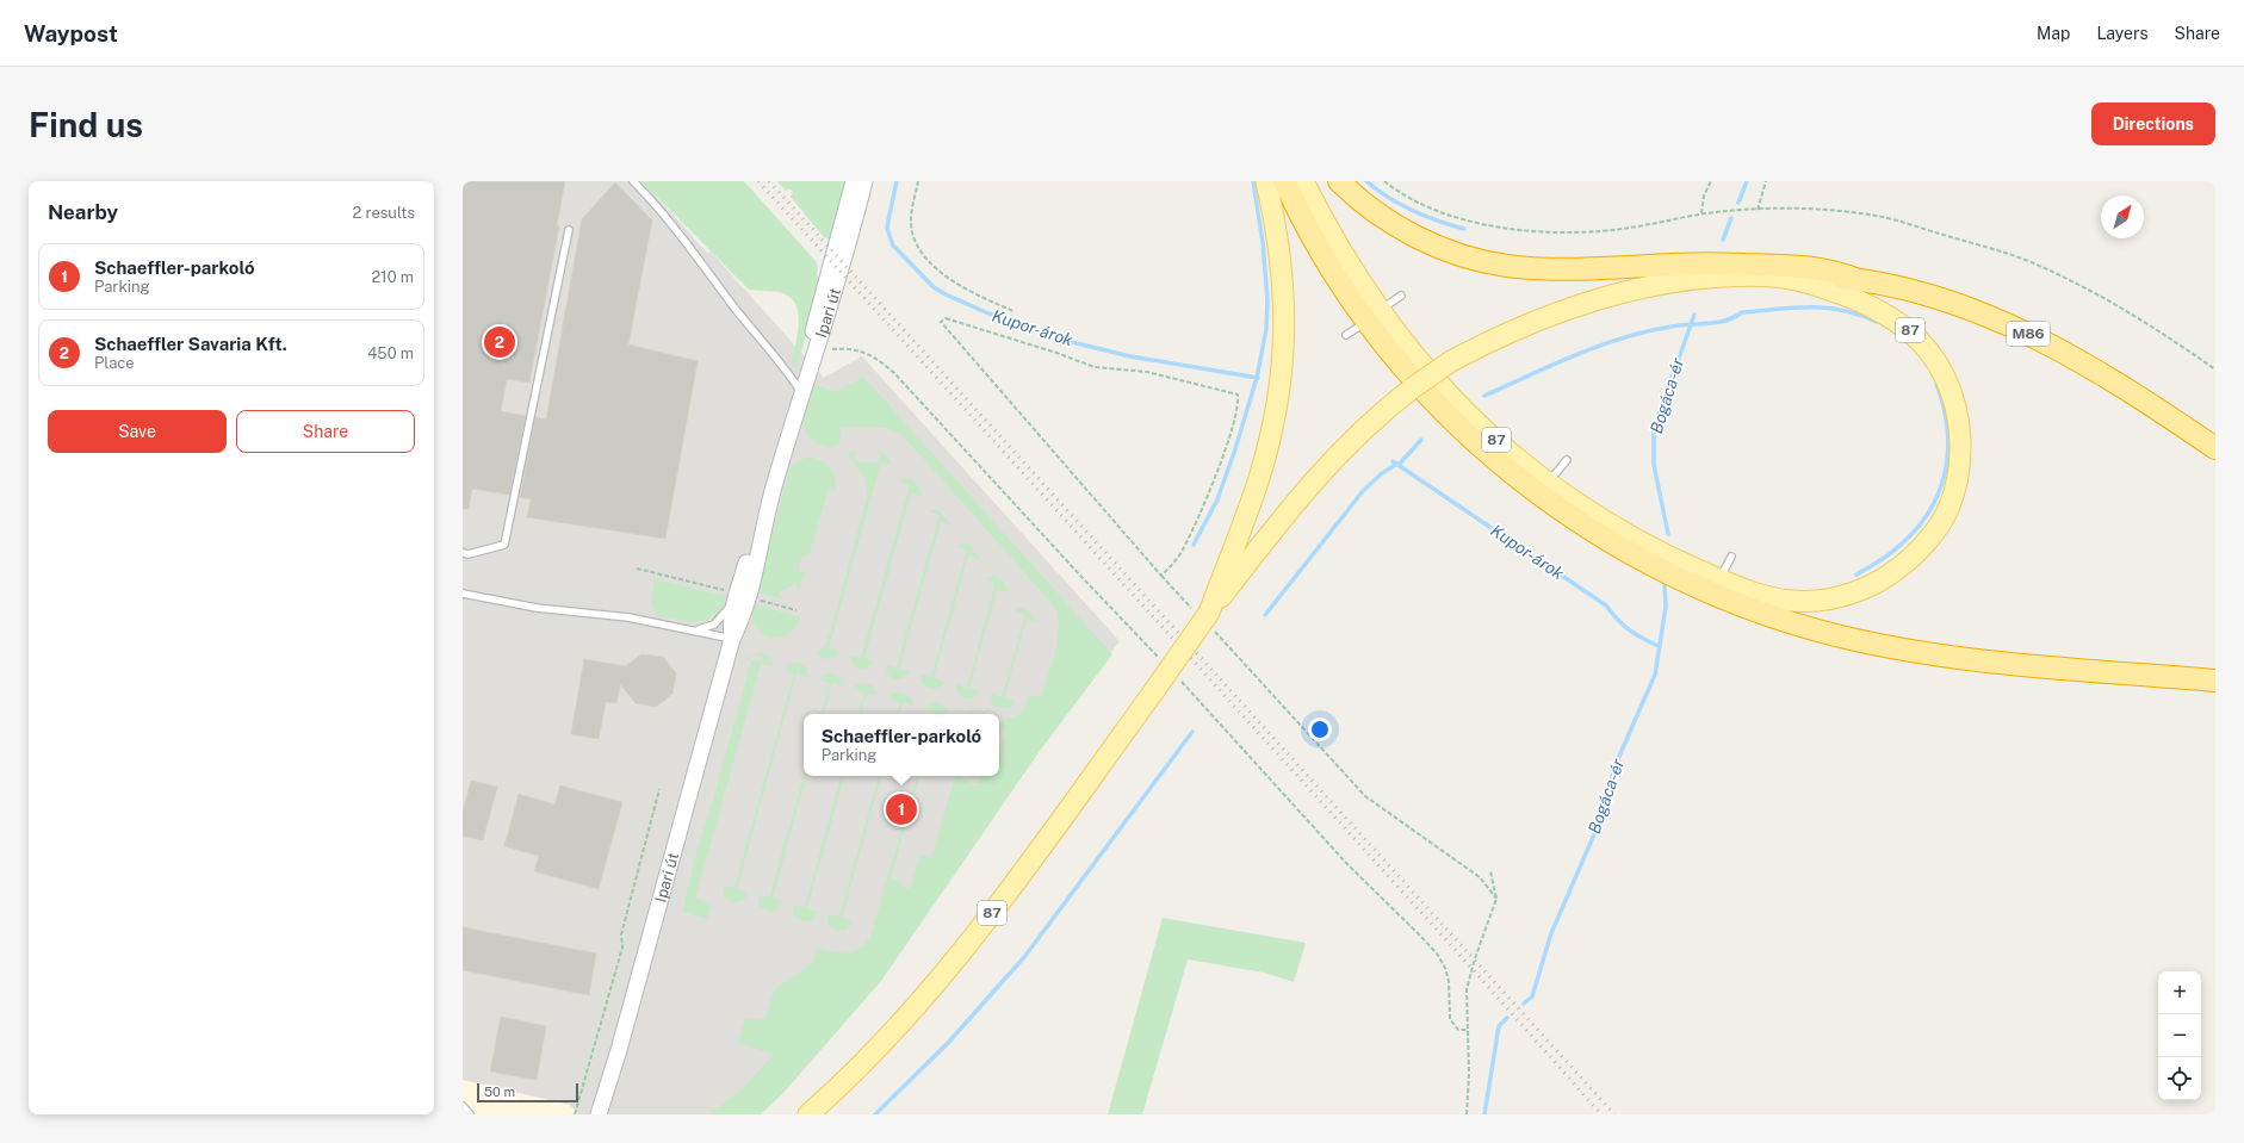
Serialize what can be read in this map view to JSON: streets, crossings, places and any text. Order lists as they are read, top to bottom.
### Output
{
  "streets": {
    "highway": ["M86"],
    "main road": ["87"],
    "street": ["Ipari út"]
  },
  "crossings": [
    ["87", "M86"]
  ],
  "water": ["Kupor-árok", "Bogáca-ér"],
  "scale_bar": "50 m",
  "north": "top right",
  "page": {
    "header": "Waypost",
    "nav": ["Map", "Layers", "Share"],
    "buttons": [
      "Directions",
      ["Save", "Share"]
    ],
    "title": "Find us",
    "heading": ["Nearby", "2 results"],
    "list": [
      {
        "mark": "1",
        "name": "Schaeffler-parkoló",
        "note": "Parking",
        "value": "210 m"
      },
      {
        "mark": "2",
        "name": "Schaeffler Savaria Kft.",
        "note": "Place",
        "value": "450 m"
      }
    ],
    "pins": ["2", "1"],
    "popup": ["Schaeffler-parkoló", "Parking"],
    "map_buttons": ["+", "−"],
    "scale": "50 m"
  }
}
